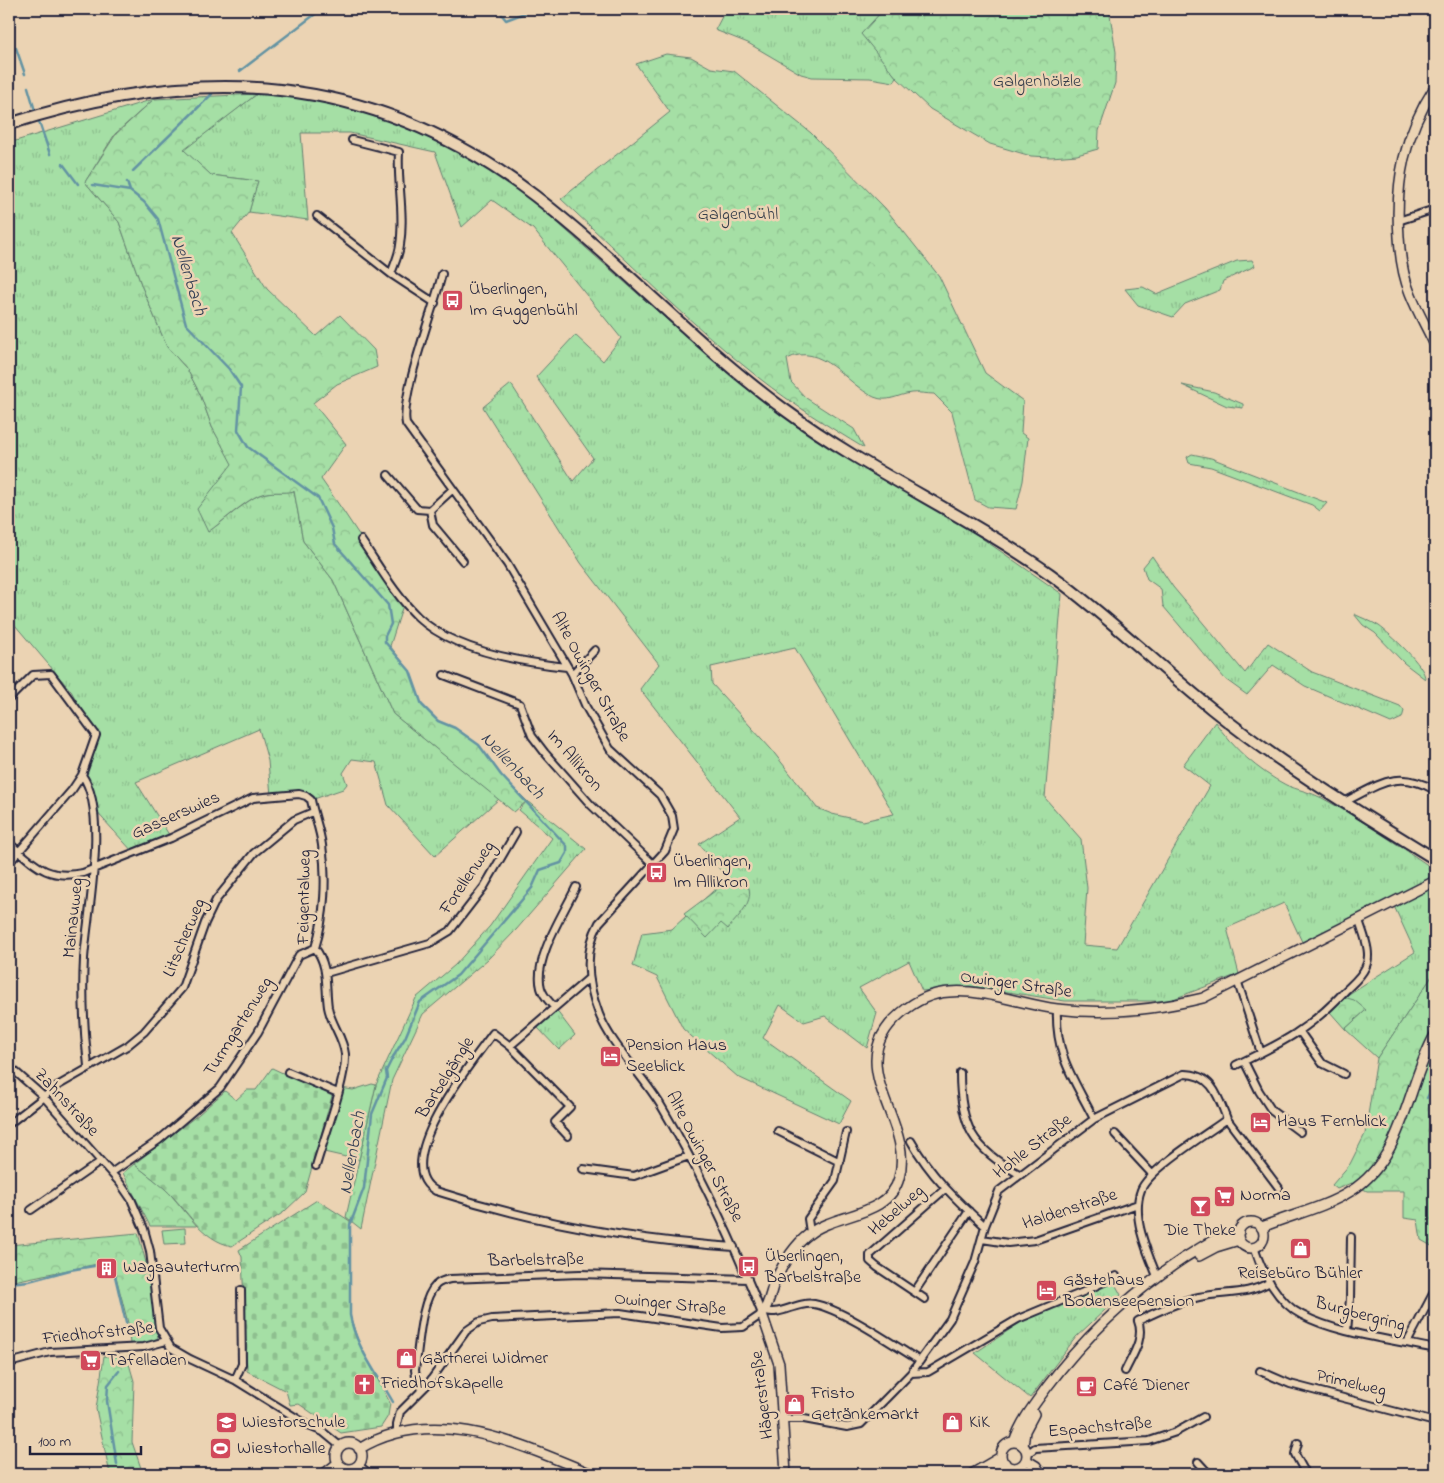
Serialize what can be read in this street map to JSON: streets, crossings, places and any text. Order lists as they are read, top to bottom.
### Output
{
  "streets": {
    "street": [
      "Alte Owinger Straße",
      "Im Allikron",
      "Gasserswies",
      "Forellenweg",
      "Feigentalweg",
      "Mainauweg",
      "Litscherweg",
      "Owinger Straße",
      "Turmgartenweg",
      "Barbelgängle",
      "Zahnstraße",
      "Hohle Straße",
      "Haldenstraße",
      "Hebelweg",
      "Barbelstraße",
      "Burgbergring",
      "Friedhofstraße",
      "Primelweg",
      "Hägerstraße",
      "Espachstraße"
    ]
  },
  "crossings": [
    ["Alte Owinger Straße", "Im Allikron"],
    ["Alte Owinger Straße", "Owinger Straße"],
    ["Alte Owinger Straße", "Barbelgängle"],
    ["Alte Owinger Straße", "Barbelstraße"],
    ["Alte Owinger Straße", "Hägerstraße"],
    ["Gasserswies", "Feigentalweg"],
    ["Gasserswies", "Mainauweg"],
    ["Forellenweg", "Feigentalweg"],
    ["Feigentalweg", "Litscherweg"],
    ["Feigentalweg", "Turmgartenweg"],
    ["Mainauweg", "Litscherweg"],
    ["Litscherweg", "Zahnstraße"],
    ["Owinger Straße", "Barbelstraße"],
    ["Owinger Straße", "Hägerstraße"],
    ["Turmgartenweg", "Zahnstraße"],
    ["Zahnstraße", "Friedhofstraße"],
    ["Hohle Straße", "Haldenstraße"],
    ["Hohle Straße", "Hebelweg"],
    ["Hohle Straße", "Hägerstraße"]
  ],
  "water": ["Nellenbach"],
  "parks": ["Galgenhölzle", "Galgenbühl"],
  "places": {
    "bus stop": ["Überlingen, Im Guggenbühl", "Überlingen, Im Allikron", "Überlingen, Barbelstraße"],
    "hotel": ["Pension Haus Seeblick", "Haus Fernblick", "Gästehaus Bodenseepension"],
    "supermarket": ["Norma", "Tafelladen"],
    "bar": ["Die Theke"],
    "shop": [
      "Reisebüro Bühler",
      "Gärtnerei Widmer",
      "Fristo Getränkemarkt",
      "KiK"
    ],
    "building": ["Wagsauterturm"],
    "church": ["Friedhofskapelle"],
    "cafe": ["Café Diener"],
    "school or university": ["Wiestorschule"],
    "sports": ["Wiestorhalle"]
  },
  "scale_bar": "100 m"
}
